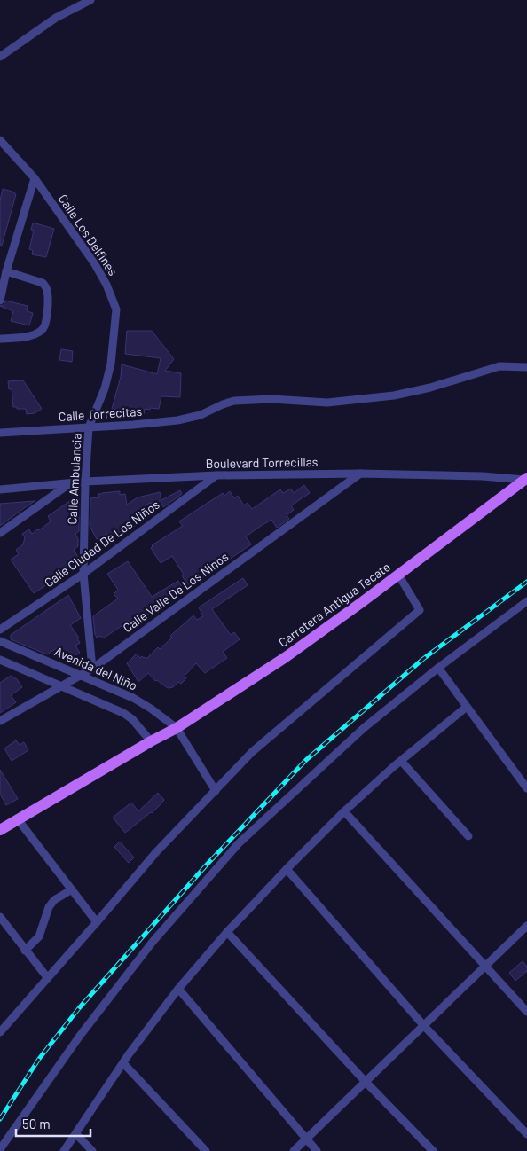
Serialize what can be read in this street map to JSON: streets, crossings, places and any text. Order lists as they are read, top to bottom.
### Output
{
  "streets": {
    "main road": ["Carretera Antigua Tecate"],
    "street": [
      "Calle Los Delfines",
      "Calle Torrecitas",
      "Boulevard Torrecillas",
      "Calle Ambulancia",
      "Calle Ciudad De Los Niños",
      "Calle Valle De Los Ninos",
      "Avenida del Niño"
    ]
  },
  "crossings": [
    ["Calle Los Delfines", "Calle Ambulancia"],
    ["Calle Torrecitas", "Calle Ambulancia"],
    ["Boulevard Torrecillas", "Calle Ambulancia"],
    ["Boulevard Torrecillas", "Calle Ciudad De Los Niños"],
    ["Boulevard Torrecillas", "Calle Valle De Los Ninos"],
    ["Boulevard Torrecillas", "Carretera Antigua Tecate"],
    ["Calle Ambulancia", "Calle Ciudad De Los Niños"],
    ["Calle Ambulancia", "Calle Valle De Los Ninos"],
    ["Calle Valle De Los Ninos", "Avenida del Niño"],
    ["Carretera Antigua Tecate", "Avenida del Niño"]
  ],
  "scale_bar": "50 m"
}
